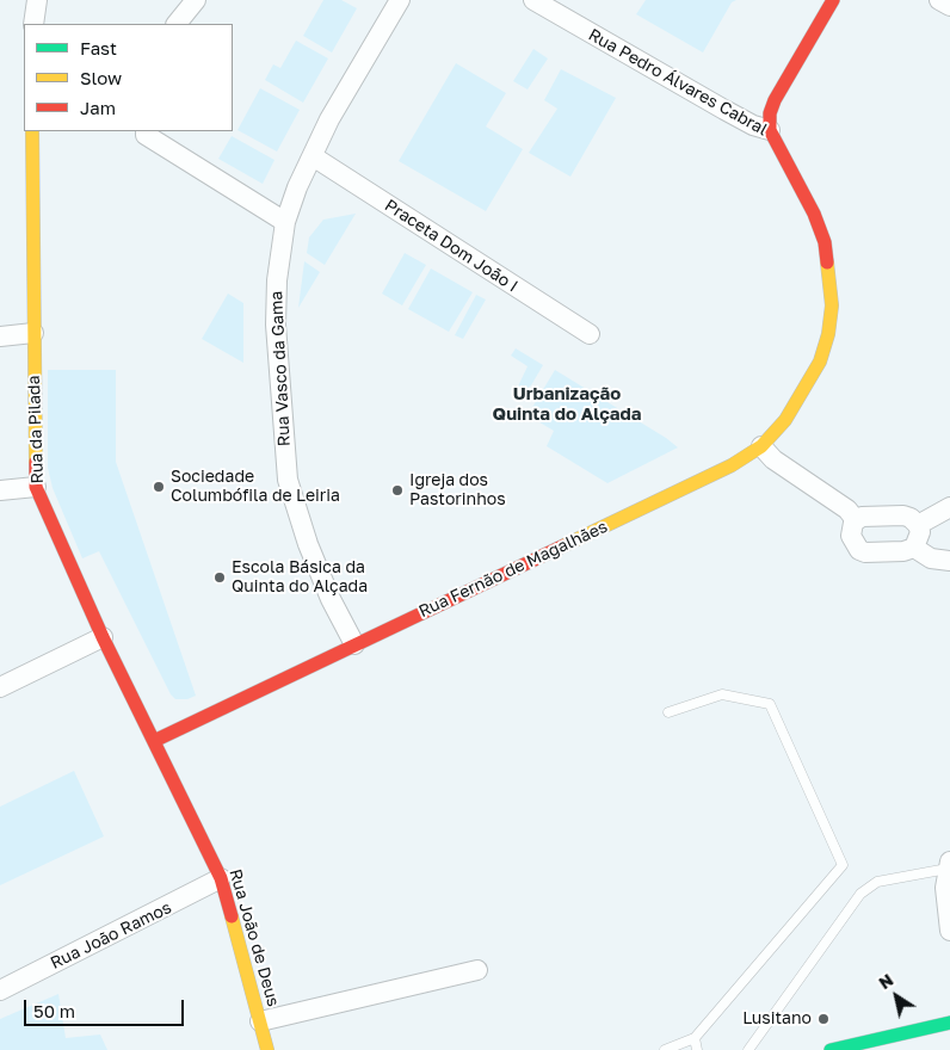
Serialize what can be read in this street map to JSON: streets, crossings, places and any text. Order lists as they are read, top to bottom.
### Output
{
  "streets": {
    "street": [
      "Rua Pedro Álvares Cabral",
      "Praceta Dom João I",
      "Rua Vasco da Gama",
      "Rua da Pilada",
      "Rua Fernão de Magalhães",
      "Rua João Ramos",
      "Rua João de Deus"
    ]
  },
  "crossings": [
    ["Rua Pedro Álvares Cabral", "Rua Fernão de Magalhães"],
    ["Praceta Dom João I", "Rua Vasco da Gama"],
    ["Rua Vasco da Gama", "Rua Fernão de Magalhães"],
    ["Rua da Pilada", "Rua Fernão de Magalhães"],
    ["Rua da Pilada", "Rua João de Deus"],
    ["Rua Fernão de Magalhães", "Rua João de Deus"],
    ["Rua João Ramos", "Rua João de Deus"]
  ],
  "districts": ["Urbanização Quinta do Alçada"],
  "places": [
    "Sociedade Columbófila de Leiria",
    "Igreja dos Pastorinhos",
    "Escola Básica da Quinta do Alçada",
    "Lusitano"
  ],
  "legend": ["Fast", "Slow", "Jam"],
  "scale_bar": "50 m",
  "north": "top left"
}
